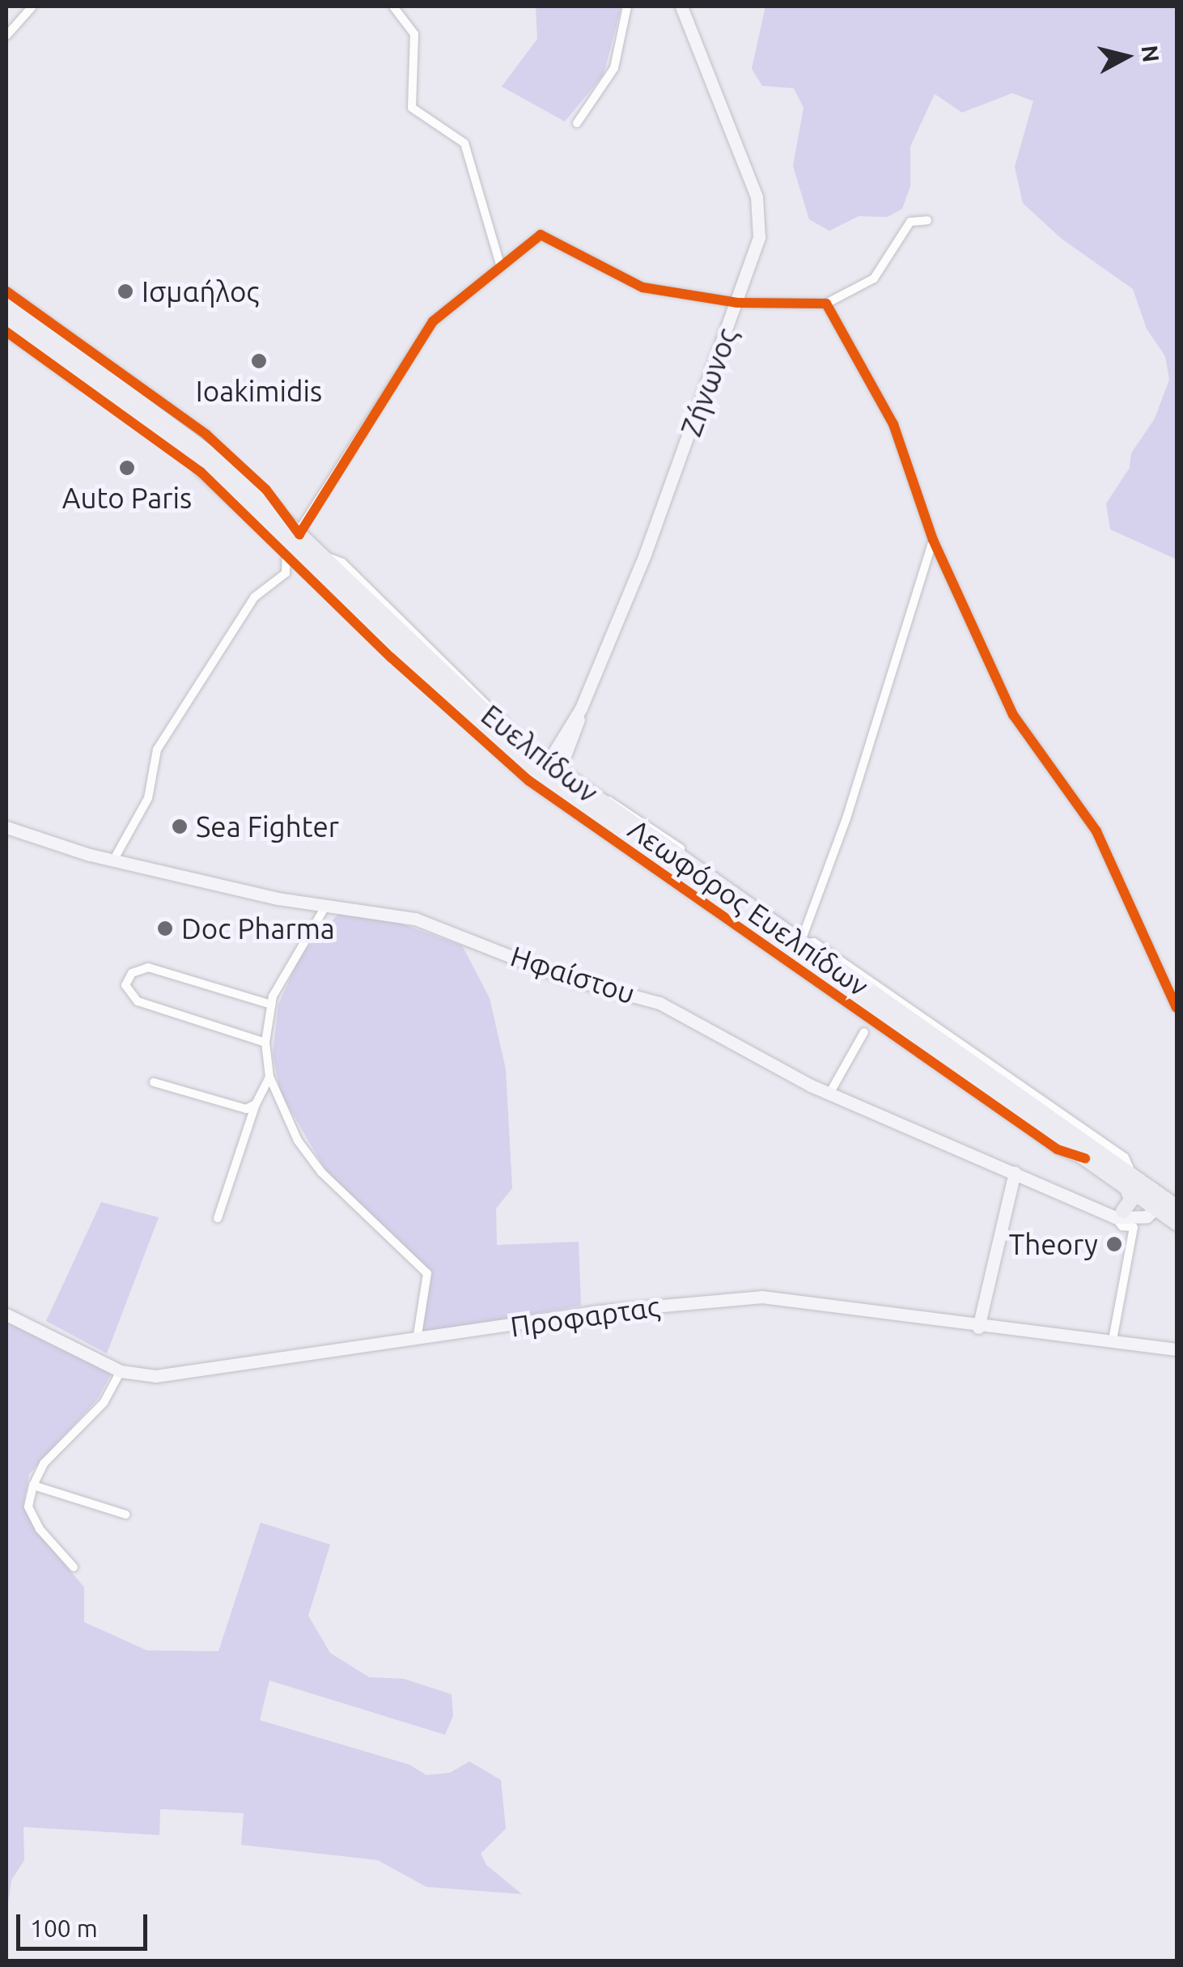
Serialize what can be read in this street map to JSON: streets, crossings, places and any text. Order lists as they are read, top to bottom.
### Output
{
  "streets": {
    "main road": ["Λεωφόρος Ευελπίδων"],
    "street": [
      "Ζήνωνος",
      "Ευελπίδων",
      "Ηφαίστου",
      "Προφαρτας"
    ]
  },
  "crossings": [
    ["Ζήνωνος", "Λεωφόρος Ευελπίδων"],
    ["Ευελπίδων", "Λεωφόρος Ευελπίδων"]
  ],
  "places": [
    "Ισμαήλος",
    "Ioakimidis",
    "Auto Paris",
    "Sea Fighter",
    "Doc Pharma",
    "Theory"
  ],
  "scale_bar": "100 m",
  "north": "right"
}
